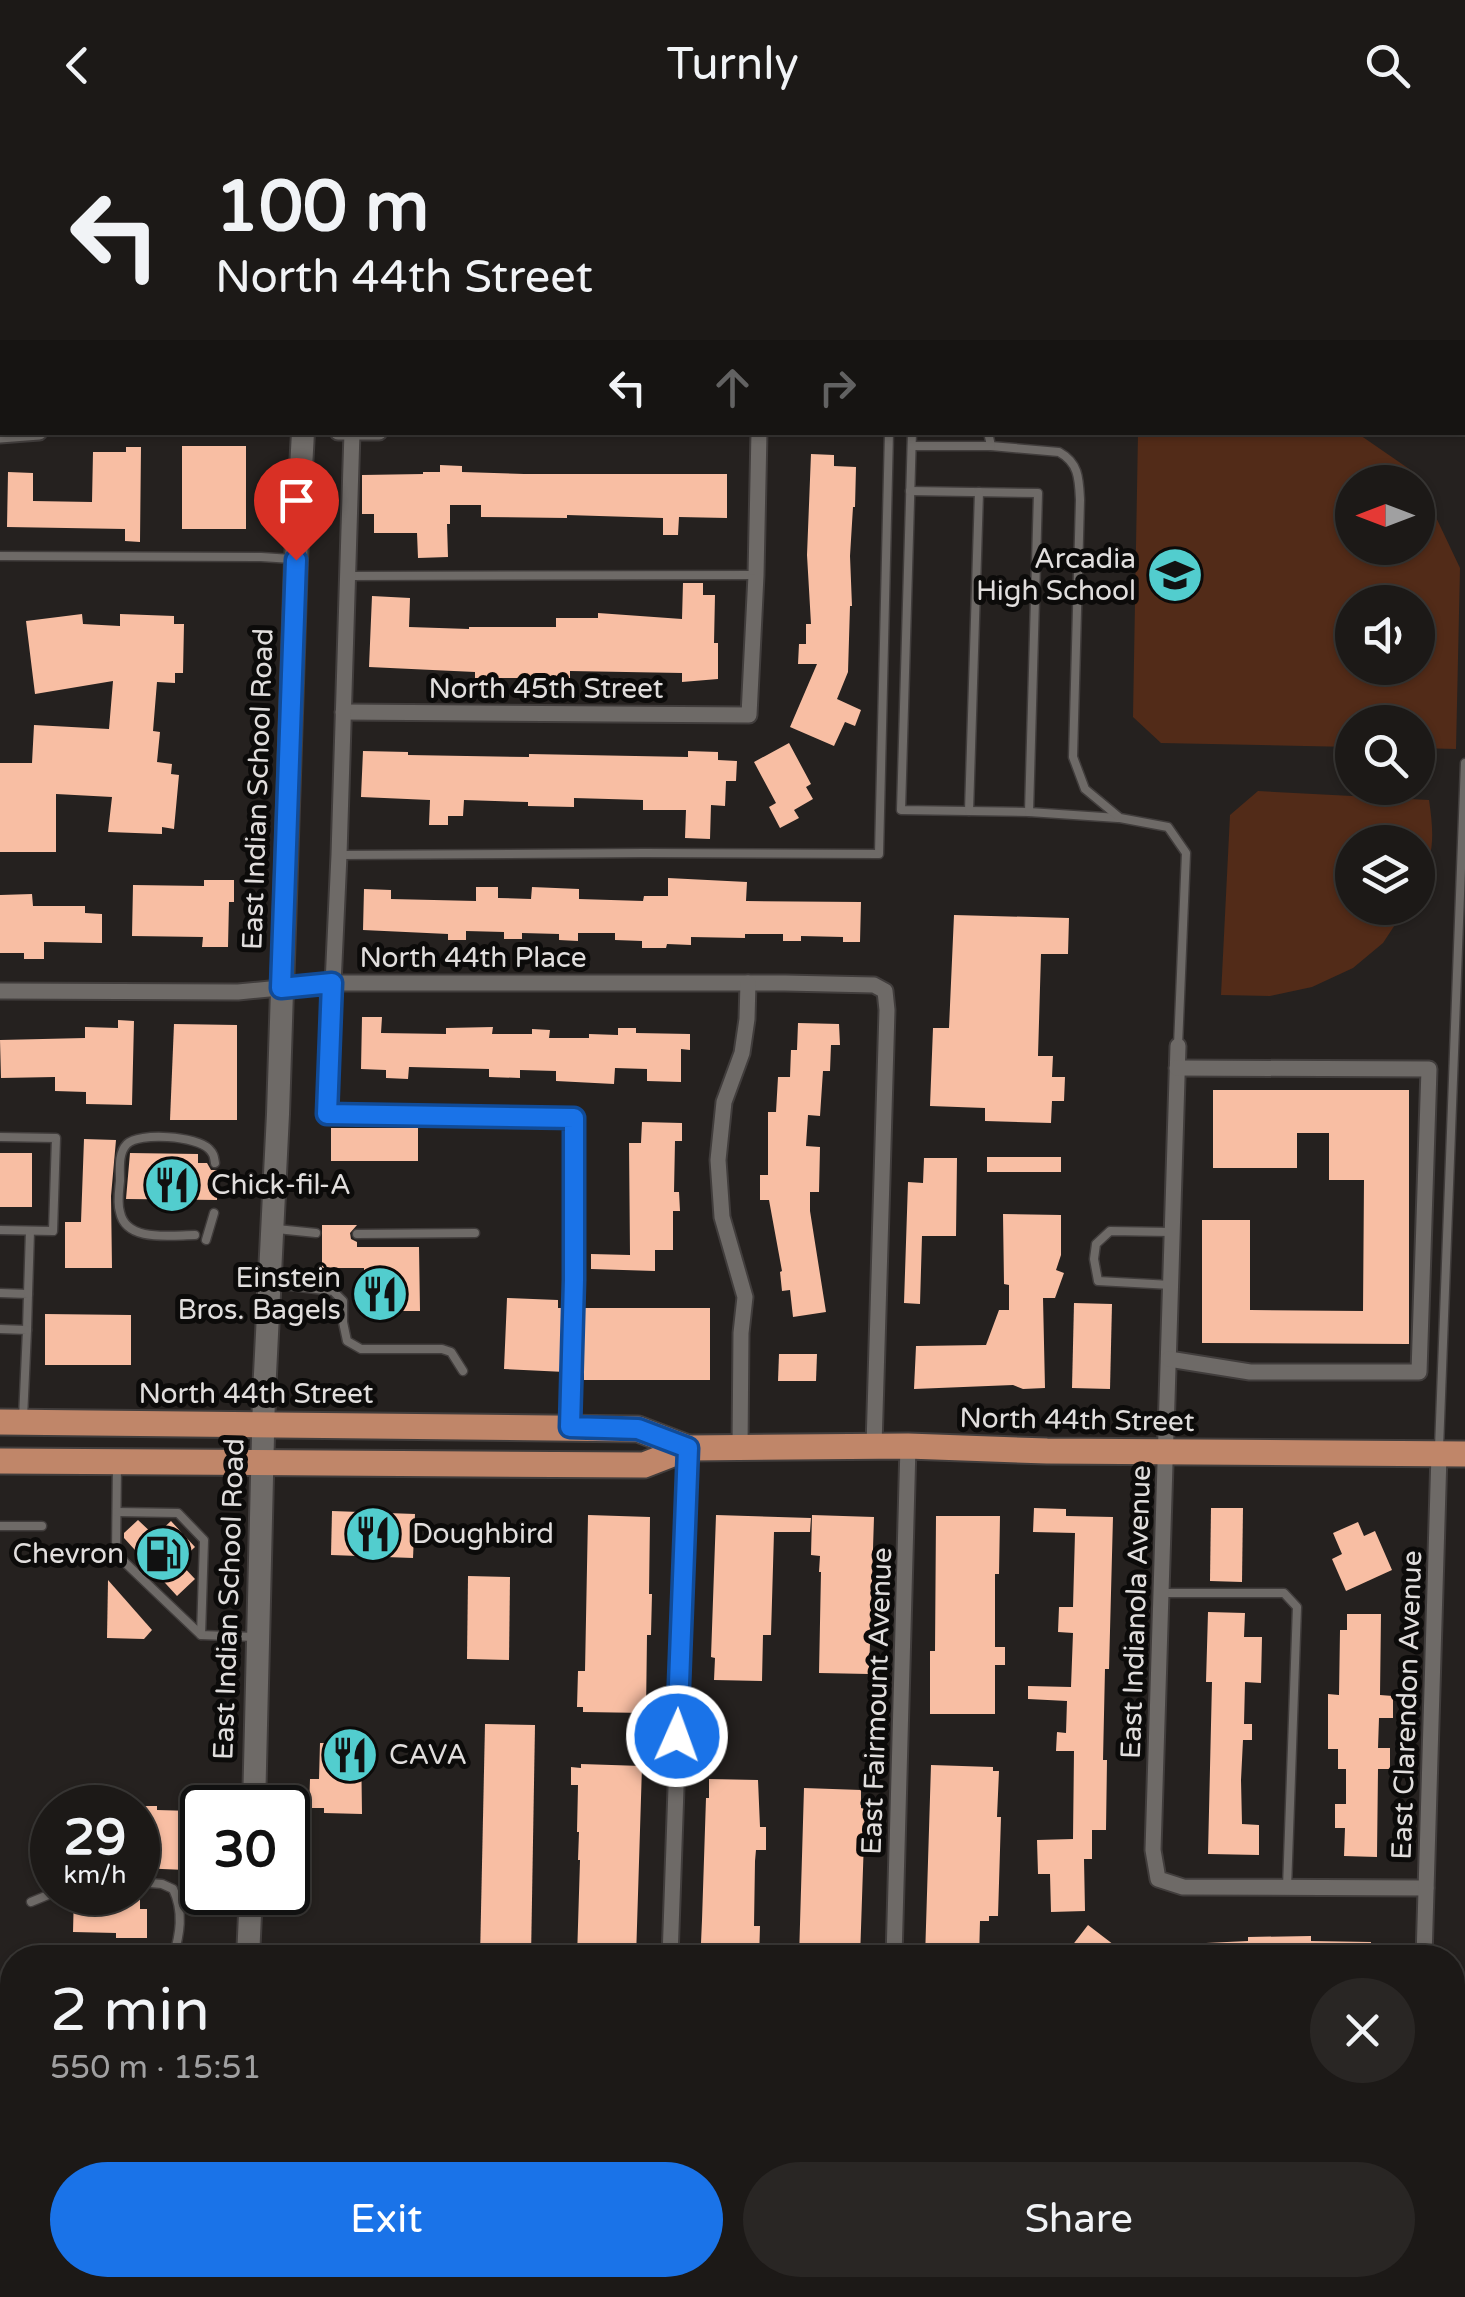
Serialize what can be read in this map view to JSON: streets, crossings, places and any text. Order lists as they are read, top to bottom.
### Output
{
  "streets": {
    "main road": ["East Indian School Road", "North 44th Street"],
    "street": [
      "North 45th Street",
      "North 44th Place",
      "East Indianola Avenue",
      "East Fairmount Avenue",
      "East Clarendon Avenue"
    ]
  },
  "crossings": [
    ["East Indian School Road", "North 44th Place"],
    ["East Indian School Road", "North 44th Street"],
    ["North 44th Place", "North 44th Street"],
    ["North 44th Street", "East Indianola Avenue"],
    ["North 44th Street", "East Fairmount Avenue"],
    ["North 44th Street", "East Clarendon Avenue"]
  ],
  "places": {
    "school or university": ["Arcadia High School"],
    "restaurant": [
      "Chick-fil-A",
      "Einstein Bros. Bagels",
      "Doughbird",
      "CAVA"
    ],
    "fuel station": ["Chevron"]
  },
  "north": "left",
  "page": {
    "header": "Turnly",
    "turn": ["100 m", "North 44th Street"],
    "speed": "29 km/h",
    "limit": "30",
    "heading": ["2 min", "550 m · 15:51"],
    "buttons": ["Exit", "Share"]
  }
}
